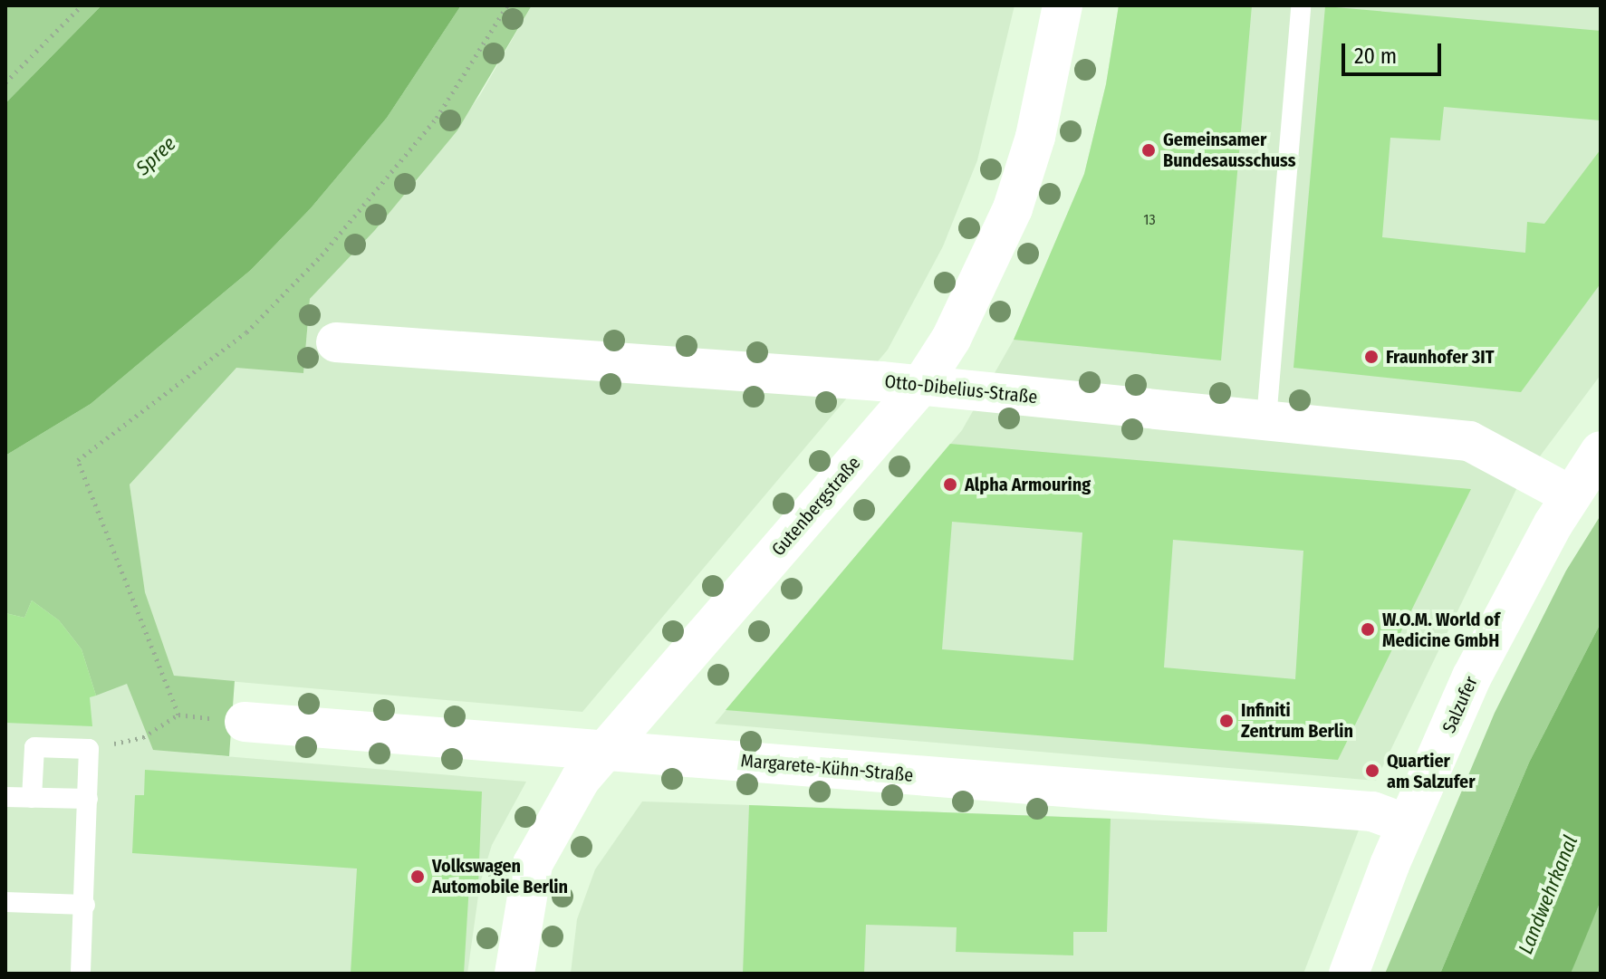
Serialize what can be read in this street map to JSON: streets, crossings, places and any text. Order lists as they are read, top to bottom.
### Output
{
  "streets": {
    "street": [
      "Otto-Dibelius-Straße",
      "Gutenbergstraße",
      "Salzufer",
      "Margarete-Kühn-Straße"
    ]
  },
  "crossings": [
    ["Otto-Dibelius-Straße", "Gutenbergstraße"],
    ["Otto-Dibelius-Straße", "Salzufer"],
    ["Gutenbergstraße", "Margarete-Kühn-Straße"],
    ["Salzufer", "Margarete-Kühn-Straße"]
  ],
  "water": ["Spree", "Landwehrkanal"],
  "places": [
    "Gemeinsamer Bundesausschuss",
    "Fraunhofer 3IT",
    "Alpha Armouring",
    "W.O.M. World of Medicine GmbH",
    "Infiniti Zentrum Berlin",
    "Quartier am Salzufer",
    "Volkswagen Automobile Berlin"
  ],
  "house_numbers": ["13"],
  "scale_bar": "20 m"
}
